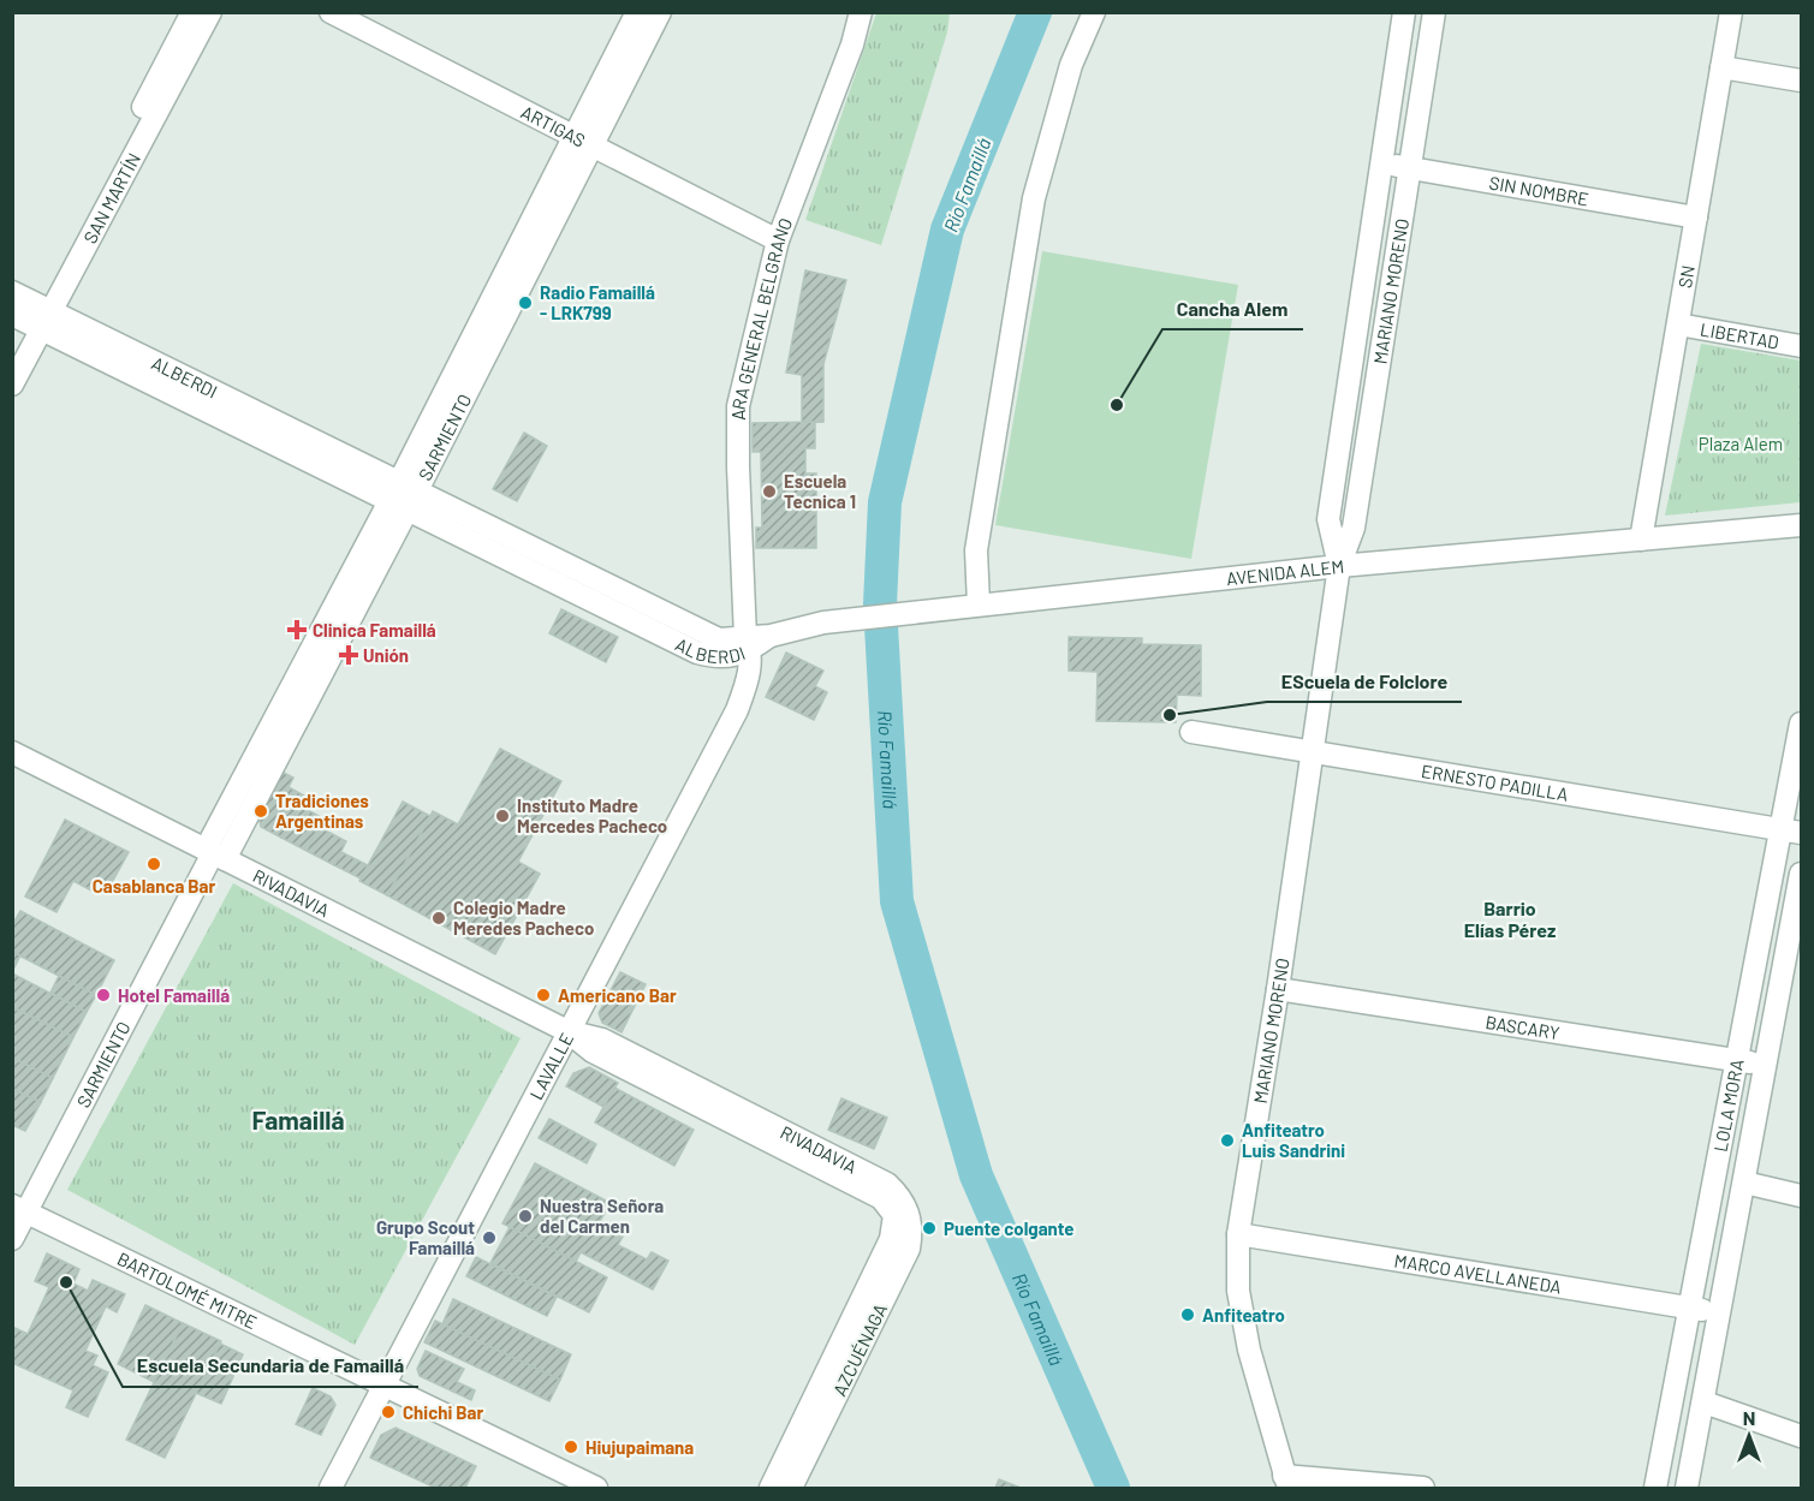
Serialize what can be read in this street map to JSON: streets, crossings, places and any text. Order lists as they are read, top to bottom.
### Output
{
  "streets": {
    "street": [
      "ARTIGAS",
      "SIN NOMBRE",
      "SAN MARTÍN",
      "SN",
      "MARIANO MORENO",
      "ARA GENERAL BELGRANO",
      "LIBERTAD",
      "ALBERDI",
      "SARMIENTO",
      "AVENIDA ALEM",
      "ERNESTO PADILLA",
      "RIVADAVIA",
      "BASCARY",
      "LAVALLE",
      "LOLA MORA",
      "MARCO AVELLANEDA",
      "BARTOLOMÉ MITRE",
      "AZCUÉNAGA"
    ]
  },
  "crossings": [
    ["ARTIGAS", "ARA GENERAL BELGRANO"],
    ["ARTIGAS", "SARMIENTO"],
    ["SIN NOMBRE", "SN"],
    ["SIN NOMBRE", "MARIANO MORENO"],
    ["SAN MARTÍN", "ALBERDI"],
    ["SN", "LIBERTAD"],
    ["SN", "AVENIDA ALEM"],
    ["MARIANO MORENO", "AVENIDA ALEM"],
    ["MARIANO MORENO", "ERNESTO PADILLA"],
    ["MARIANO MORENO", "BASCARY"],
    ["MARIANO MORENO", "MARCO AVELLANEDA"],
    ["ARA GENERAL BELGRANO", "ALBERDI"],
    ["ARA GENERAL BELGRANO", "LAVALLE"],
    ["ALBERDI", "SARMIENTO"],
    ["ALBERDI", "AVENIDA ALEM"],
    ["ALBERDI", "LAVALLE"],
    ["SARMIENTO", "RIVADAVIA"],
    ["SARMIENTO", "BARTOLOMÉ MITRE"],
    ["ERNESTO PADILLA", "LOLA MORA"],
    ["RIVADAVIA", "LAVALLE"],
    ["RIVADAVIA", "AZCUÉNAGA"],
    ["BASCARY", "LOLA MORA"],
    ["LAVALLE", "BARTOLOMÉ MITRE"],
    ["LOLA MORA", "MARCO AVELLANEDA"]
  ],
  "districts": ["Barrio Elías Pérez", "Famaillá"],
  "water": ["Río Famaillá"],
  "parks": ["Plaza Alem"],
  "places": {
    "other": [
      "Radio Famaillá - LRK799",
      "Cancha Alem",
      "Escuela Tecnica 1",
      "EScuela de Folclore",
      "Tradiciones Argentinas",
      "Instituto Madre Mercedes Pacheco",
      "Casablanca Bar",
      "Colegio Madre Meredes Pacheco",
      "Hotel Famaillá",
      "Americano Bar",
      "Anfiteatro Luis Sandrini",
      "Nuestra Señora del Carmen",
      "Puente colgante",
      "Grupo Scout Famaillá",
      "Escuela Secundaria de Famaillá",
      "Anfiteatro",
      "Chichi Bar",
      "Hiujupaimana"
    ],
    "health": ["Clinica Famaillá", "Unión"]
  },
  "north": "top"
}
